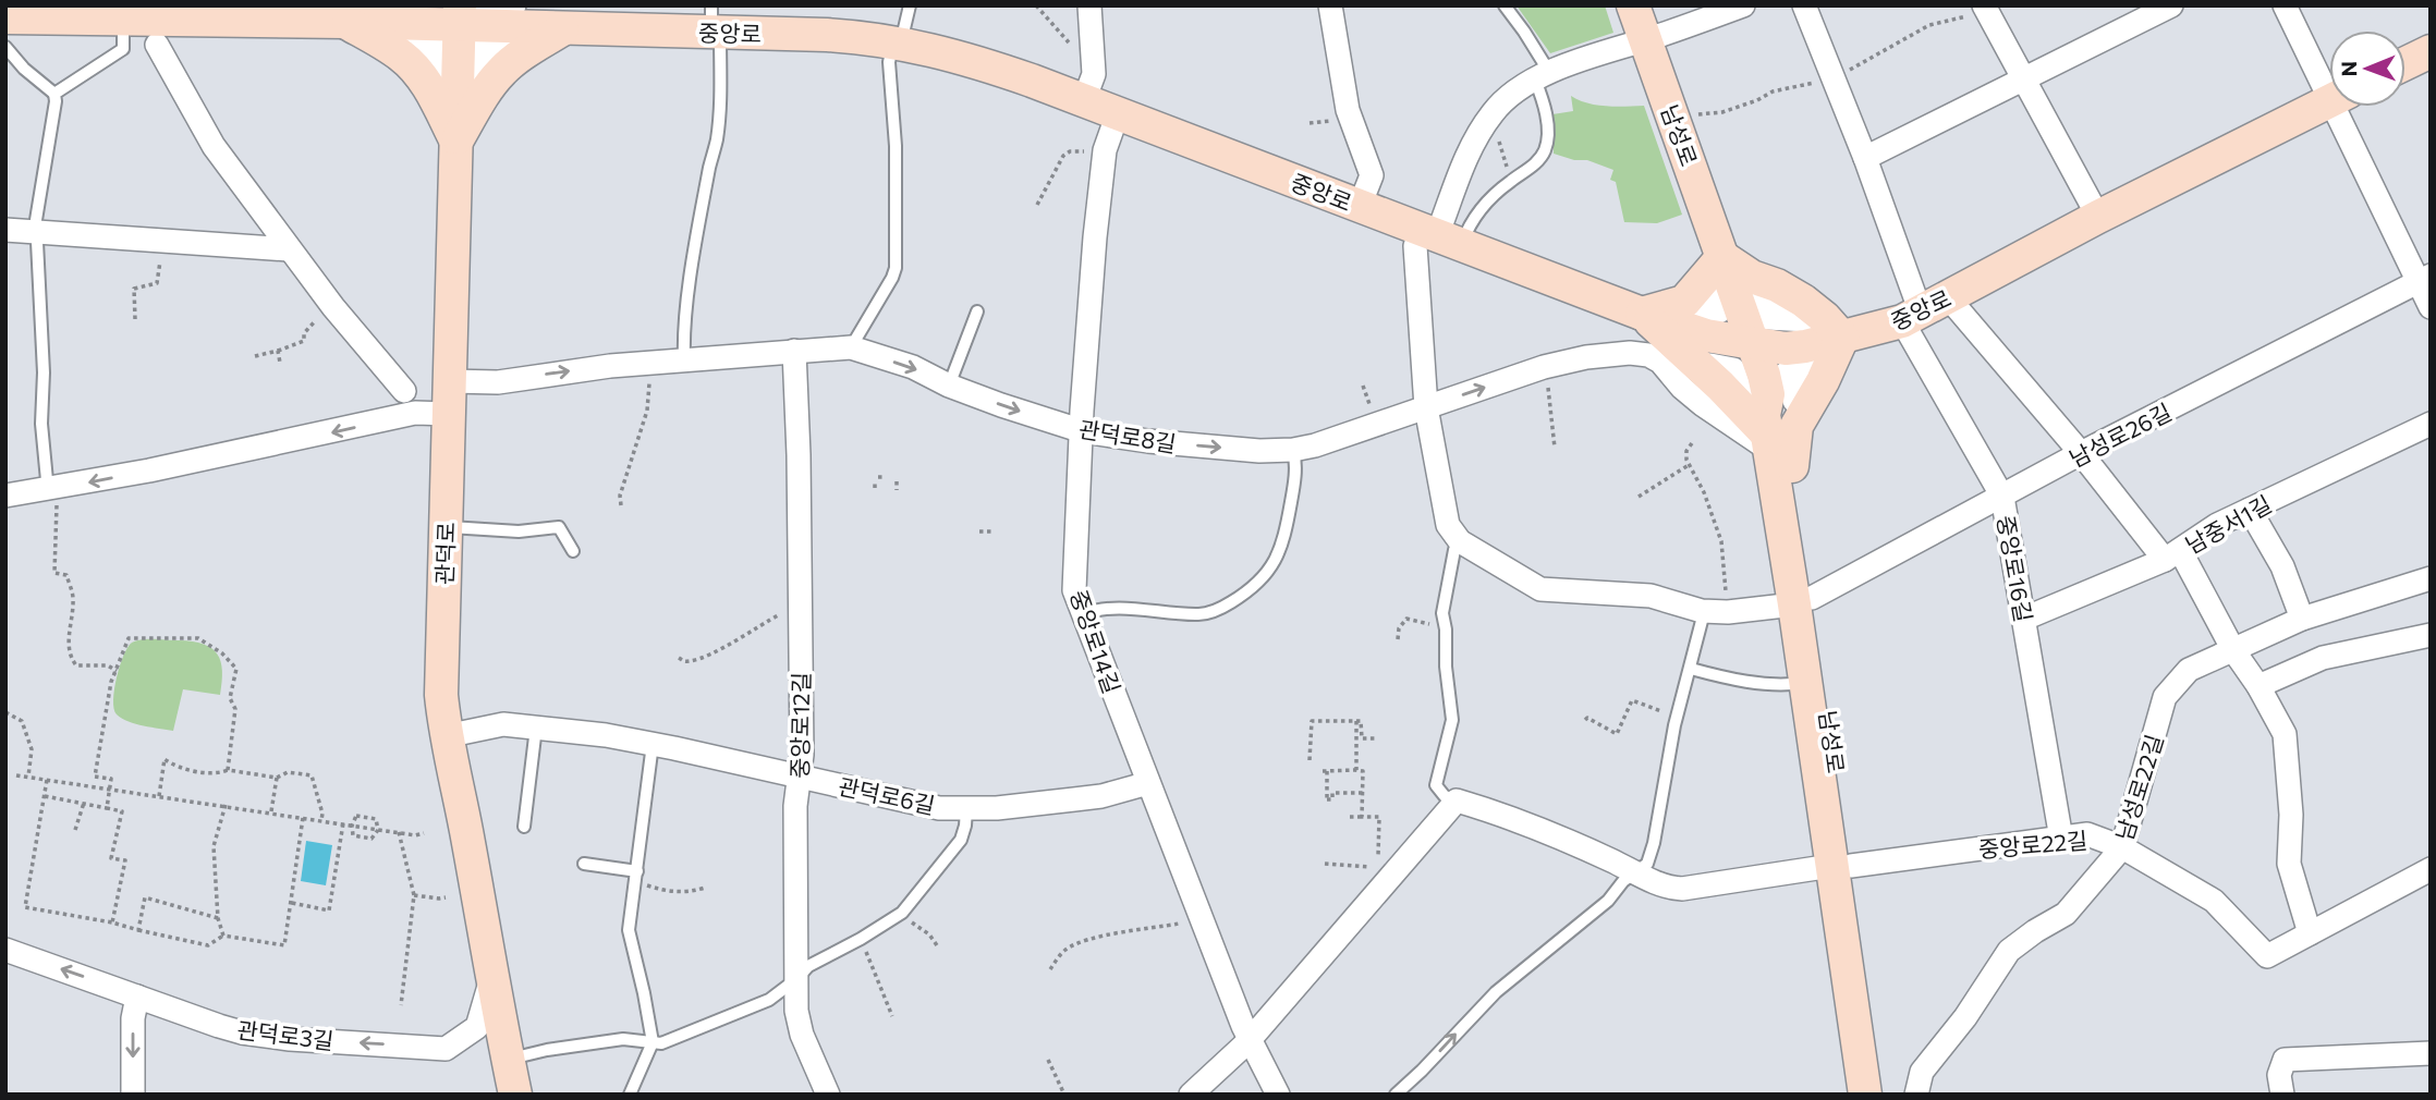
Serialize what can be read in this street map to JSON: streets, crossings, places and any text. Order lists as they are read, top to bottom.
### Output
{
  "streets": {
    "main road": ["중앙로", "남성로", "관덕로"],
    "street": [
      "남성로26길",
      "관덕로8길",
      "남중서1길",
      "중앙로16길",
      "중앙로14길",
      "중앙로12길",
      "남성로22길",
      "관덕로6길",
      "중앙로22길",
      "관덕로3길"
    ]
  },
  "crossings": [
    ["중앙로", "남성로"],
    ["중앙로", "관덕로"],
    ["중앙로", "중앙로16길"],
    ["중앙로", "중앙로14길"],
    ["남성로", "남성로26길"],
    ["남성로", "관덕로8길"],
    ["남성로", "중앙로22길"],
    ["남성로26길", "중앙로16길"],
    ["관덕로8길", "관덕로"],
    ["관덕로8길", "중앙로14길"],
    ["관덕로8길", "중앙로12길"],
    ["남중서1길", "중앙로16길"],
    ["관덕로", "관덕로6길"],
    ["관덕로", "관덕로3길"],
    ["중앙로16길", "중앙로22길"],
    ["중앙로14길", "관덕로6길"],
    ["중앙로12길", "관덕로6길"],
    ["남성로22길", "중앙로22길"]
  ],
  "one_way": ["관덕로8길", "관덕로3길"],
  "north": "left"
}
